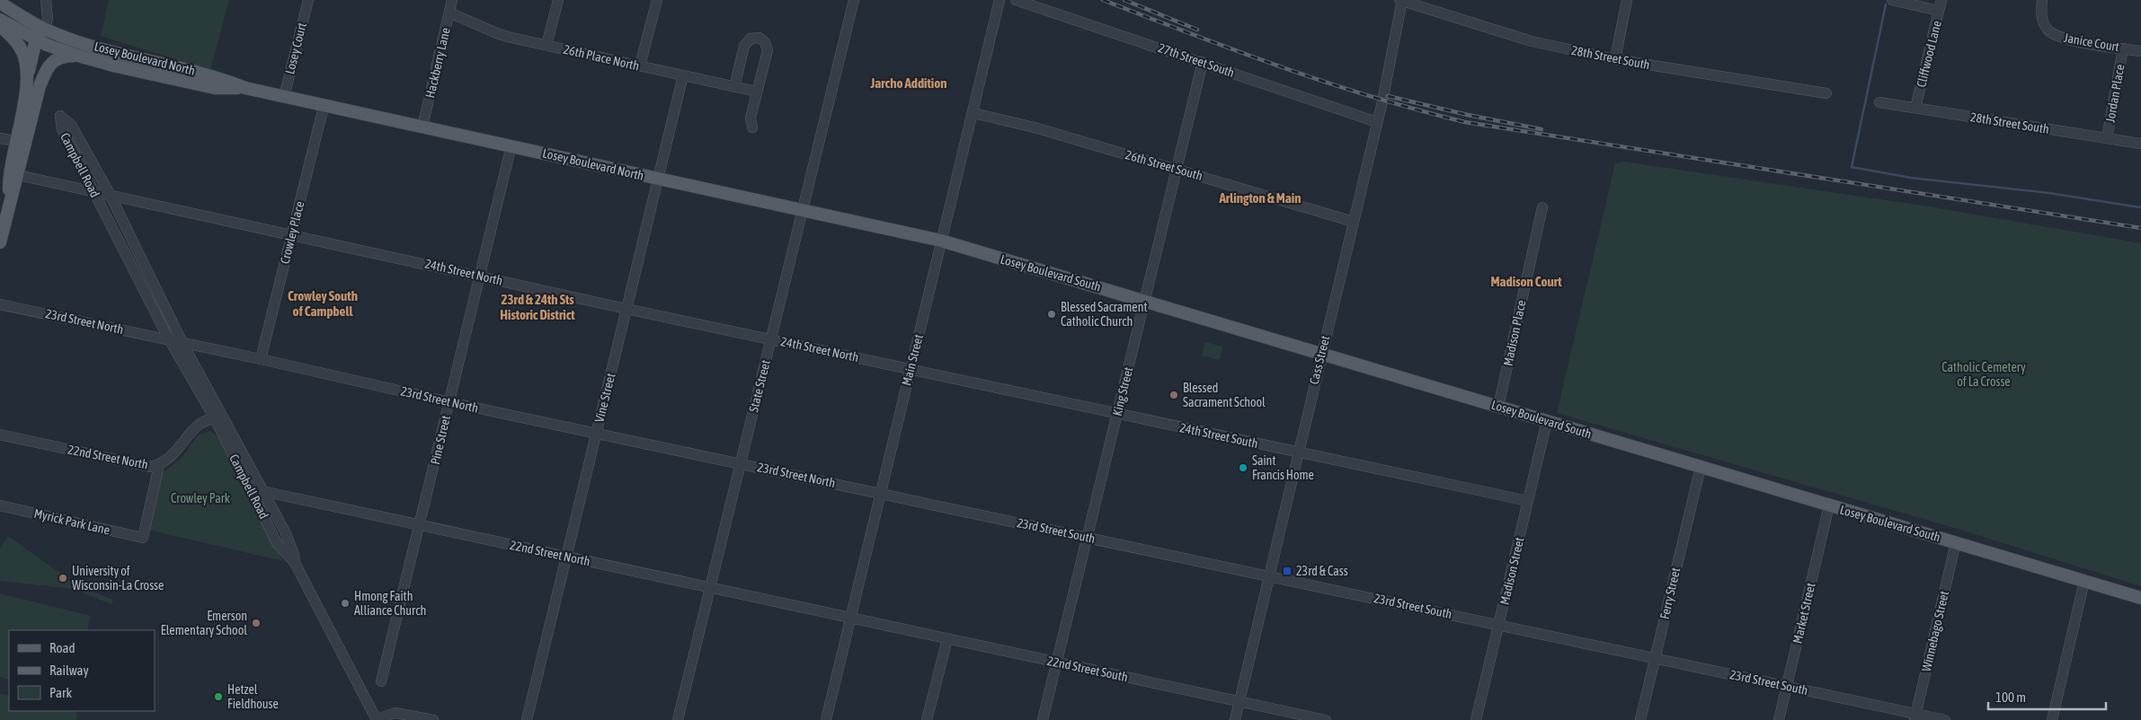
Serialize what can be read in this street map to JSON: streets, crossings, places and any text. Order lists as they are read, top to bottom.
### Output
{
  "streets": {
    "main road": ["Losey Boulevard North", "Losey Boulevard South"],
    "street": [
      "Janice Court",
      "Losey Court",
      "Cliffwood Lane",
      "26th Place North",
      "28th Street South",
      "27th Street South",
      "Hackberry Lane",
      "Jordan Place",
      "Campbell Road",
      "26th Street South",
      "Crowley Place",
      "24th Street North",
      "23rd Street North",
      "Madison Place",
      "Main Street",
      "Cass Street",
      "State Street",
      "King Street",
      "Vine Street",
      "24th Street South",
      "Pine Street",
      "22nd Street North",
      "Myrick Park Lane",
      "23rd Street South",
      "Madison Street",
      "Ferry Street",
      "Market Street",
      "Winnebago Street",
      "22nd Street South"
    ]
  },
  "crossings": [
    ["Janice Court", "Jordan Place"],
    ["Losey Court", "Losey Boulevard North"],
    ["Cliffwood Lane", "28th Street South"],
    ["26th Place North", "Hackberry Lane"],
    ["26th Place North", "Vine Street"],
    ["28th Street South", "Jordan Place"],
    ["28th Street South", "Cass Street"],
    ["Losey Boulevard North", "Hackberry Lane"],
    ["Losey Boulevard North", "Crowley Place"],
    ["Losey Boulevard North", "Losey Boulevard South"],
    ["Losey Boulevard North", "Main Street"],
    ["Losey Boulevard North", "State Street"],
    ["Losey Boulevard North", "Vine Street"],
    ["Losey Boulevard North", "Pine Street"],
    ["27th Street South", "Cass Street"],
    ["27th Street South", "King Street"],
    ["Campbell Road", "24th Street North"],
    ["Campbell Road", "23rd Street North"],
    ["Campbell Road", "22nd Street North"],
    ["26th Street South", "Main Street"],
    ["26th Street South", "Cass Street"],
    ["26th Street South", "King Street"],
    ["Crowley Place", "24th Street North"],
    ["Crowley Place", "23rd Street North"],
    ["24th Street North", "Main Street"],
    ["24th Street North", "State Street"],
    ["24th Street North", "Vine Street"],
    ["24th Street North", "24th Street South"],
    ["24th Street North", "Pine Street"],
    ["Losey Boulevard South", "Madison Place"],
    ["Losey Boulevard South", "Main Street"],
    ["Losey Boulevard South", "Cass Street"],
    ["Losey Boulevard South", "King Street"],
    ["Losey Boulevard South", "Madison Street"],
    ["Losey Boulevard South", "Ferry Street"],
    ["Losey Boulevard South", "Market Street"],
    ["Losey Boulevard South", "Winnebago Street"],
    ["23rd Street North", "Main Street"],
    ["23rd Street North", "State Street"],
    ["23rd Street North", "Vine Street"],
    ["23rd Street North", "Pine Street"],
    ["23rd Street North", "23rd Street South"],
    ["Main Street", "24th Street South"],
    ["Main Street", "22nd Street North"],
    ["Main Street", "23rd Street South"],
    ["Main Street", "22nd Street South"],
    ["Cass Street", "24th Street South"],
    ["Cass Street", "23rd Street South"],
    ["Cass Street", "22nd Street South"],
    ["State Street", "22nd Street North"],
    ["King Street", "24th Street South"],
    ["King Street", "23rd Street South"],
    ["King Street", "22nd Street South"],
    ["Vine Street", "22nd Street North"],
    ["24th Street South", "Madison Street"],
    ["Pine Street", "22nd Street North"],
    ["22nd Street North", "Myrick Park Lane"],
    ["22nd Street North", "22nd Street South"],
    ["23rd Street South", "Madison Street"],
    ["23rd Street South", "Ferry Street"],
    ["23rd Street South", "Market Street"],
    ["23rd Street South", "Winnebago Street"]
  ],
  "districts": [
    "Jarcho Addition",
    "Arlington & Main",
    "Madison Court",
    "Crowley South of Campbell",
    "23rd & 24th Sts Historic District"
  ],
  "parks": ["Catholic Cemetery of La Crosse", "Crowley Park"],
  "places": {
    "other": [
      "Blessed Sacrament Catholic Church",
      "Blessed Sacrament School",
      "Saint Francis Home",
      "University of Wisconsin-La Crosse",
      "Hmong Faith Alliance Church",
      "Emerson Elementary School",
      "Hetzel Fieldhouse"
    ],
    "transit": ["23rd & Cass"]
  },
  "legend": ["Road", "Railway", "Park"],
  "scale_bar": "100 m"
}
